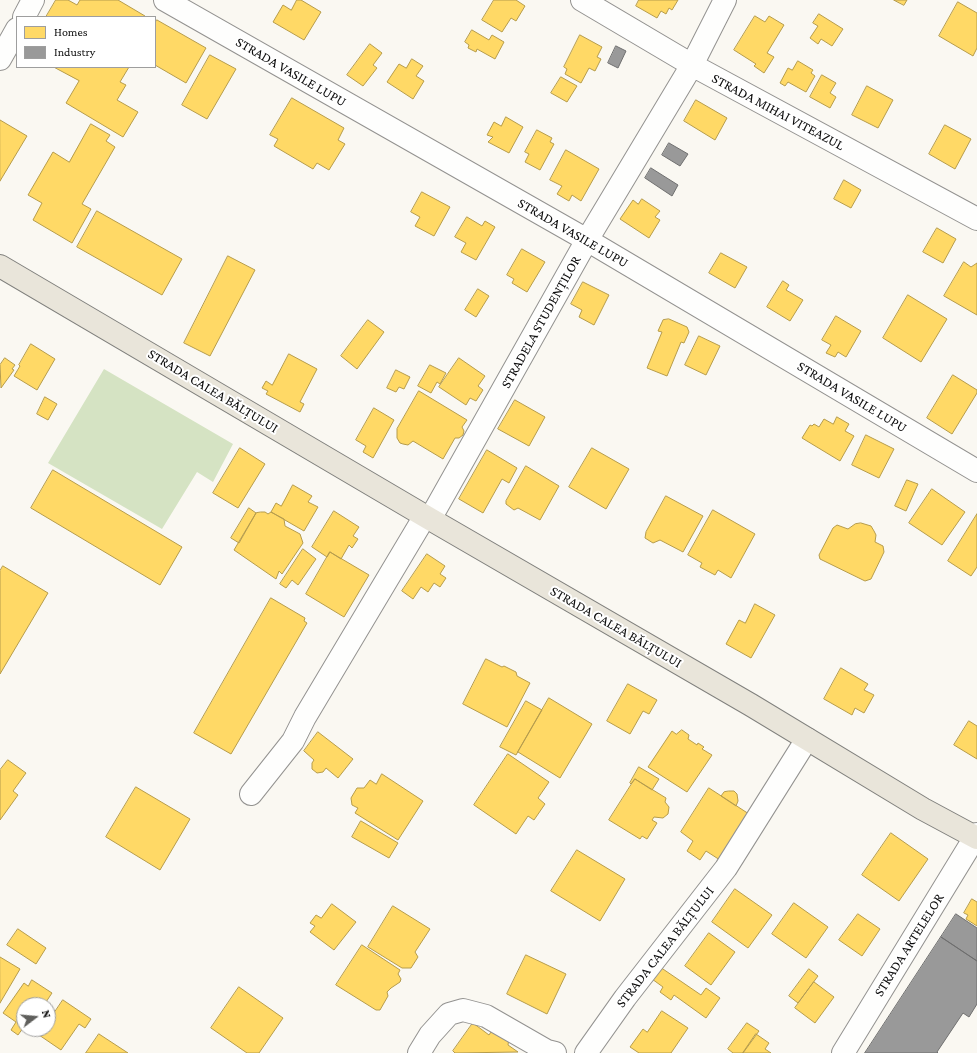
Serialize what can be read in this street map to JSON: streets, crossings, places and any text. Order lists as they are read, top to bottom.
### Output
{
  "streets": {
    "main road": ["STRADA CALEA BĂLȚULUI"],
    "street": [
      "STRADA VASILE LUPU",
      "STRADA MIHAI VITEAZUL",
      "STRADELA STUDENȚILOR",
      "STRADA ARTELELOR"
    ]
  },
  "crossings": [
    ["STRADA VASILE LUPU", "STRADELA STUDENȚILOR"],
    ["STRADA MIHAI VITEAZUL", "STRADELA STUDENȚILOR"],
    ["STRADELA STUDENȚILOR", "STRADA CALEA BĂLȚULUI"],
    ["STRADA CALEA BĂLȚULUI", "STRADA ARTELELOR"]
  ],
  "legend": ["Homes", "Industry"],
  "north": "right"
}
